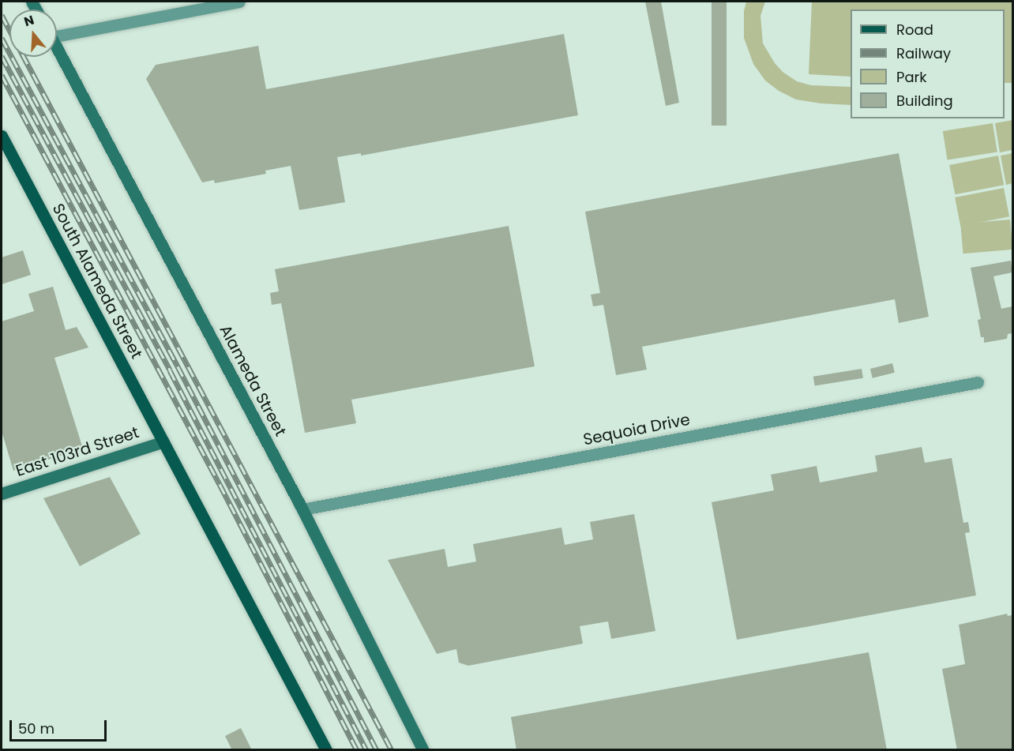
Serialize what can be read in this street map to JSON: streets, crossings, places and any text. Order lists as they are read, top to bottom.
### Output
{
  "streets": {
    "main road": ["South Alameda Street"],
    "street": ["Alameda Street", "Sequoia Drive", "East 103rd Street"]
  },
  "crossings": [
    ["South Alameda Street", "East 103rd Street"],
    ["Alameda Street", "Sequoia Drive"]
  ],
  "legend": [
    "Road",
    "Railway",
    "Park",
    "Building"
  ],
  "scale_bar": "50 m",
  "north": "top"
}
